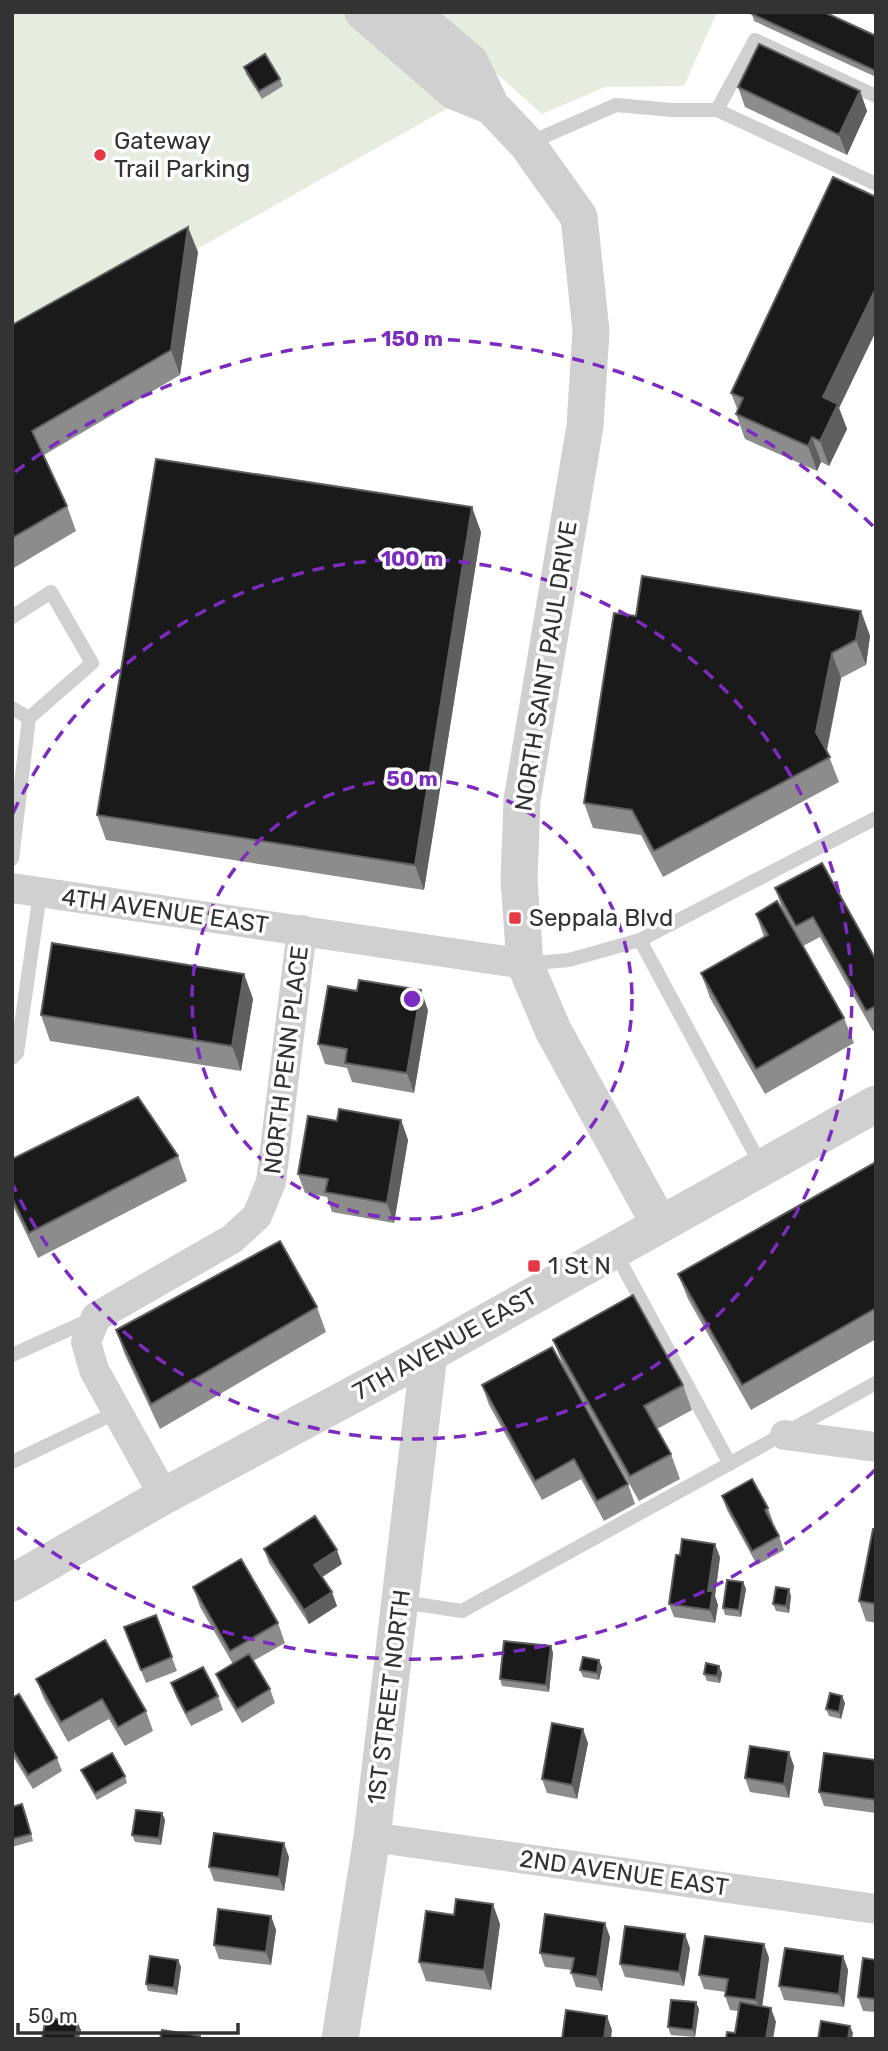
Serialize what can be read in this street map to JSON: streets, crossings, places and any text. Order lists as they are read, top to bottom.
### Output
{
  "streets": {
    "street": [
      "NORTH SAINT PAUL DRIVE",
      "4TH AVENUE EAST",
      "NORTH PENN PLACE",
      "7TH AVENUE EAST",
      "1ST STREET NORTH",
      "2ND AVENUE EAST"
    ]
  },
  "crossings": [
    ["NORTH SAINT PAUL DRIVE", "4TH AVENUE EAST"],
    ["NORTH SAINT PAUL DRIVE", "7TH AVENUE EAST"],
    ["4TH AVENUE EAST", "NORTH PENN PLACE"],
    ["7TH AVENUE EAST", "1ST STREET NORTH"],
    ["1ST STREET NORTH", "2ND AVENUE EAST"]
  ],
  "places": {
    "other": ["Gateway Trail Parking"],
    "transit": ["Seppala Blvd", "1 St N"]
  },
  "scale_bar": "50 m",
  "rings": ["150 m", "100 m", "50 m"]
}
